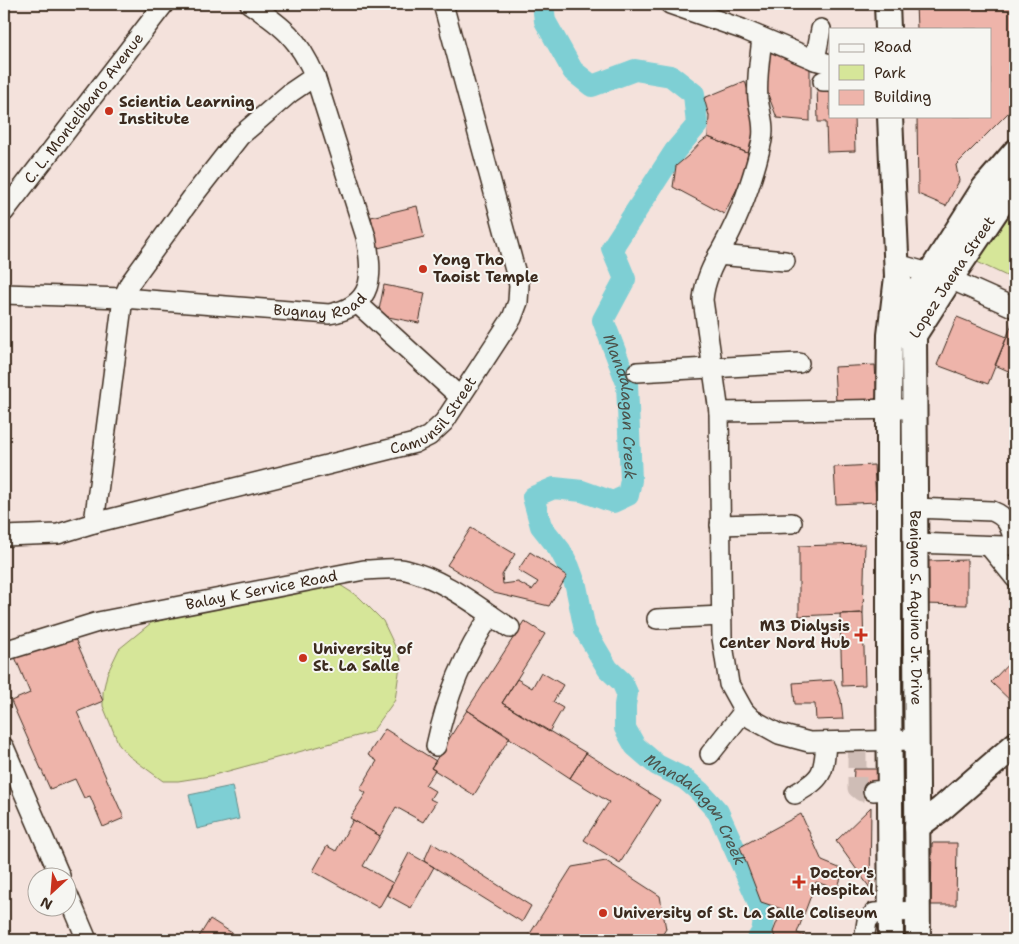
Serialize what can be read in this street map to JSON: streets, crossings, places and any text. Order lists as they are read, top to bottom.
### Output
{
  "streets": {
    "main road": ["Lopez Jaena Street", "Benigno S. Aquino Jr. Drive"],
    "street": [
      "C. L. Montelibano Avenue",
      "Bugnay Road",
      "Camunsil Street",
      "Balay K Service Road"
    ]
  },
  "crossings": [
    ["Lopez Jaena Street", "Benigno S. Aquino Jr. Drive"]
  ],
  "water": ["Mandalagan Creek"],
  "places": {
    "other": [
      "Scientia Learning Institute",
      "Yong Tho Taoist Temple",
      "University of St. La Salle",
      "University of St. La Salle Coliseum"
    ],
    "health": ["M3 Dialysis Center Nord Hub", "Doctor's Hospital"]
  },
  "legend": ["Road", "Park", "Building"],
  "north": "bottom left"
}
